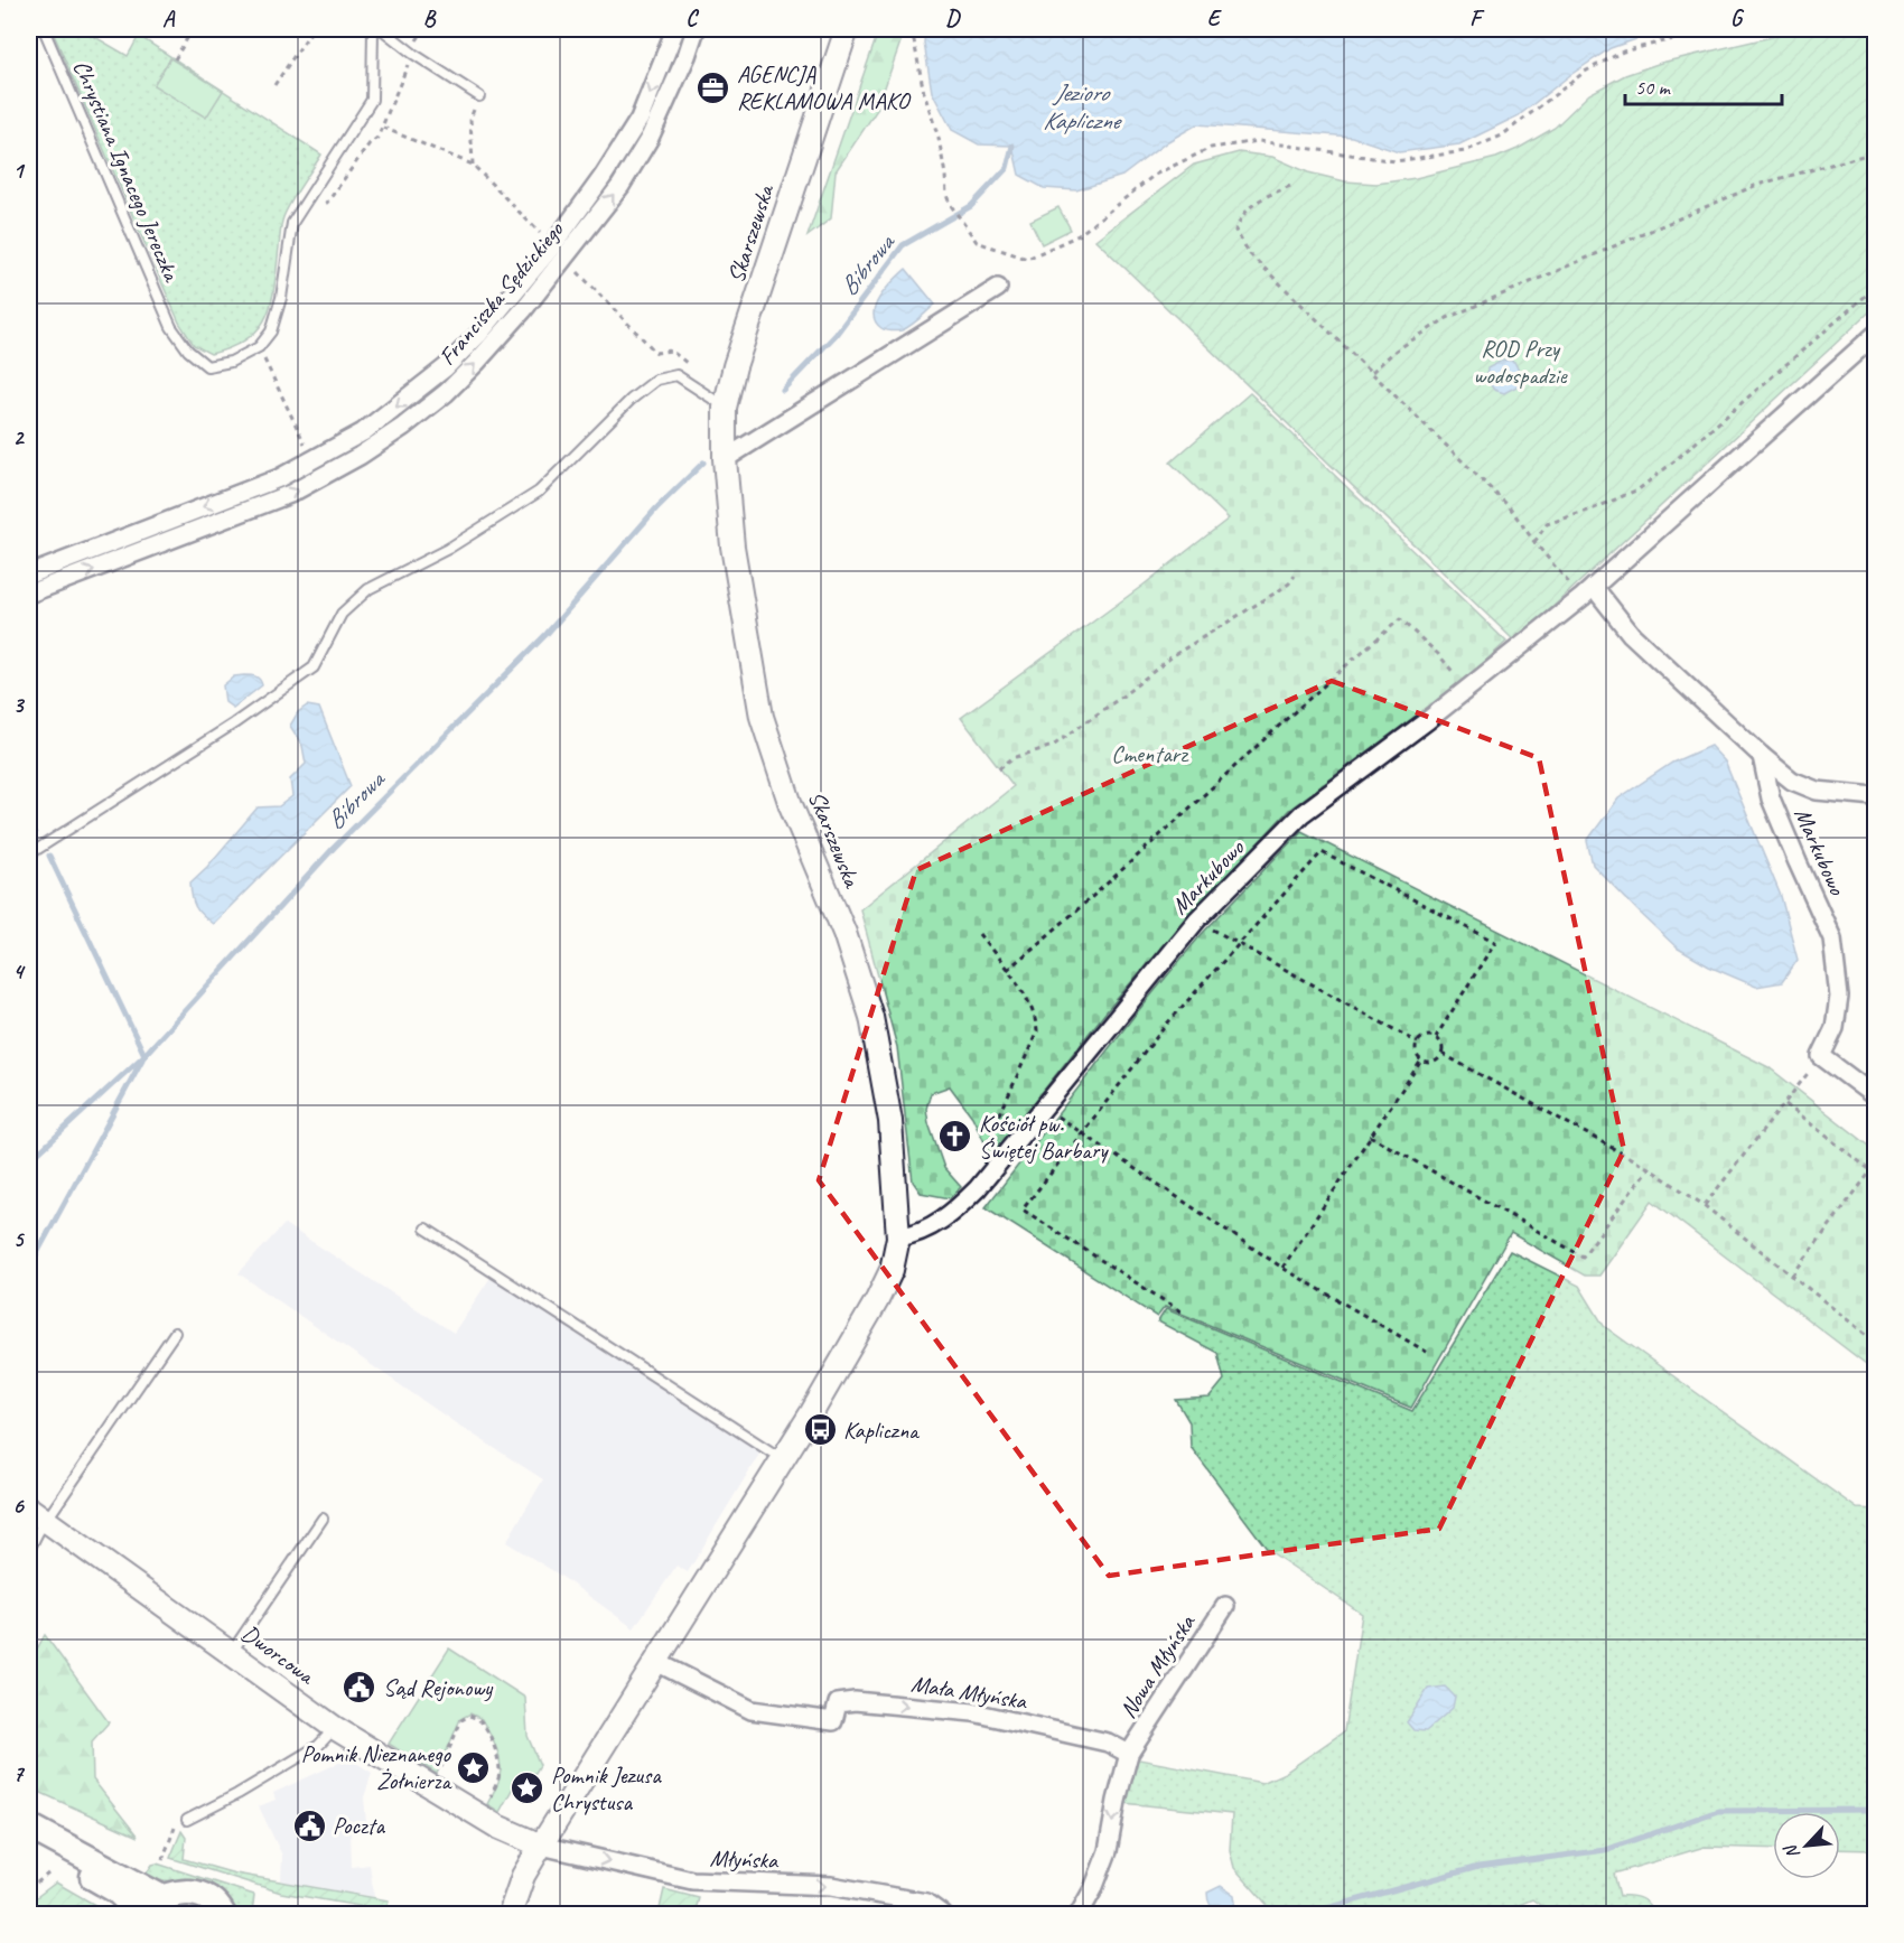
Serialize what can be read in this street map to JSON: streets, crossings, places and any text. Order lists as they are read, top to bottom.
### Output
{
  "streets": {
    "street": [
      "Skarszewska",
      "Franciszka Sędzickiego",
      "Markubowo",
      "Dworcowa",
      "Nowa Młyńska",
      "Mała Młyńska",
      "Młyńska"
    ],
    "lane": ["Chrystiana Ignacego Jereczka"]
  },
  "crossings": [
    ["Skarszewska", "Markubowo"],
    ["Dworcowa", "Młyńska"],
    ["Nowa Młyńska", "Mała Młyńska"]
  ],
  "one_way": ["Mała Młyńska", "Młyńska"],
  "water": ["Jezioro Kapliczne", "Bibrowa"],
  "parks": ["ROD Przy wodospadzie", "Cmentarz"],
  "places": {
    "office": ["AGENCJA REKLAMOWA MAKO"],
    "church": ["Kościół pw. Świętej Barbary"],
    "bus stop": ["Kapliczna"],
    "public building": ["Sąd Rejonowy", "Poczta"],
    "place": ["Pomnik Nieznanego Żołnierza", "Pomnik Jezusa Chrystusa"]
  },
  "scale_bar": "50 m",
  "north": "bottom left",
  "grid": {
    "columns": [
      "A",
      "B",
      "C",
      "D",
      "E",
      "F",
      "G"
    ],
    "rows": [
      "1",
      "2",
      "3",
      "4",
      "5",
      "6",
      "7"
    ]
  }
}
